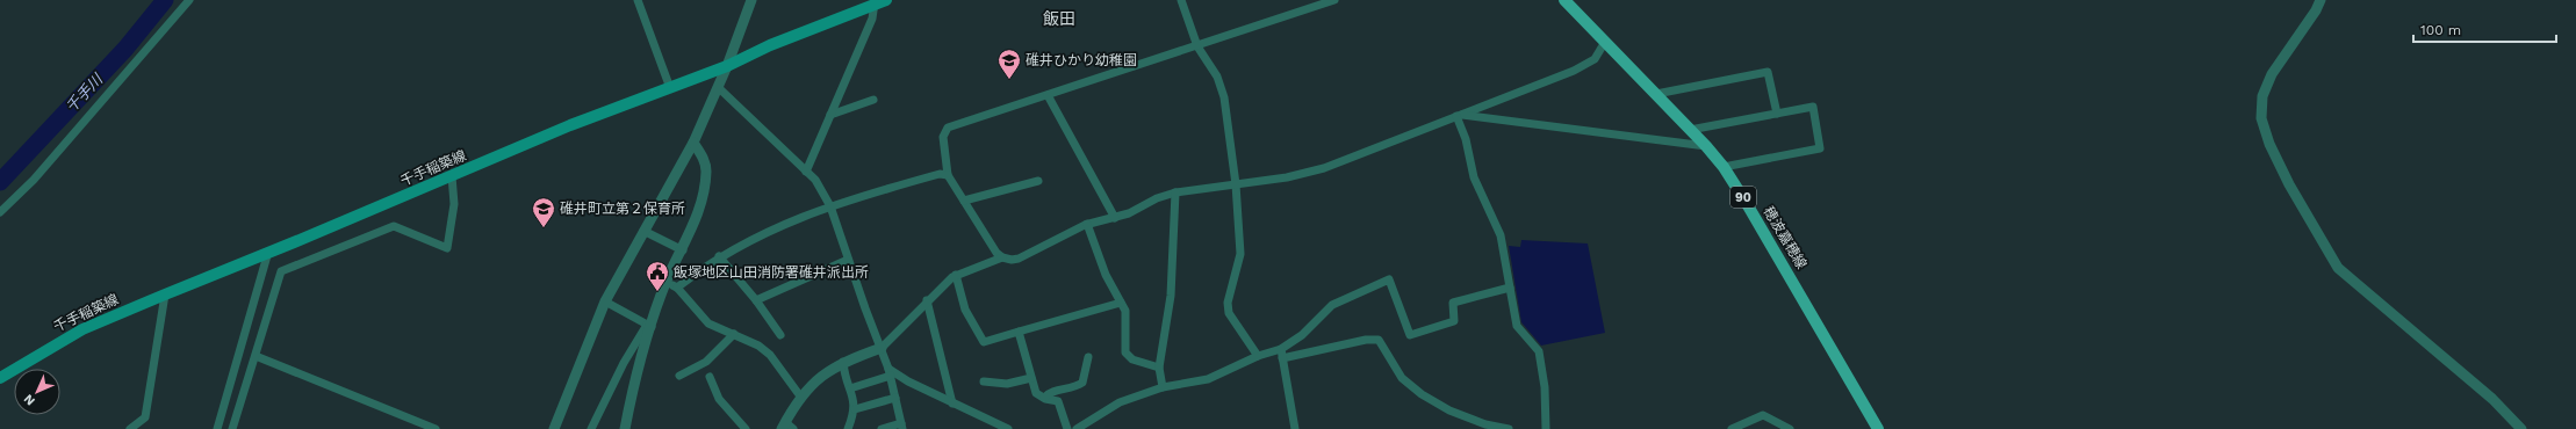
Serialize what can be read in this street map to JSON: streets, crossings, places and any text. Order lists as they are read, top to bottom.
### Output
{
  "streets": {
    "main road": ["千手稲築線", "90", "穂波嘉穂線"]
  },
  "districts": ["飯田"],
  "water": ["千手川"],
  "places": {
    "school or university": ["碓井ひかり幼稚園", "碓井町立第２保育所"],
    "public building": ["飯塚地区山田消防署碓井派出所"]
  },
  "scale_bar": "100 m",
  "north": "bottom left"
}
